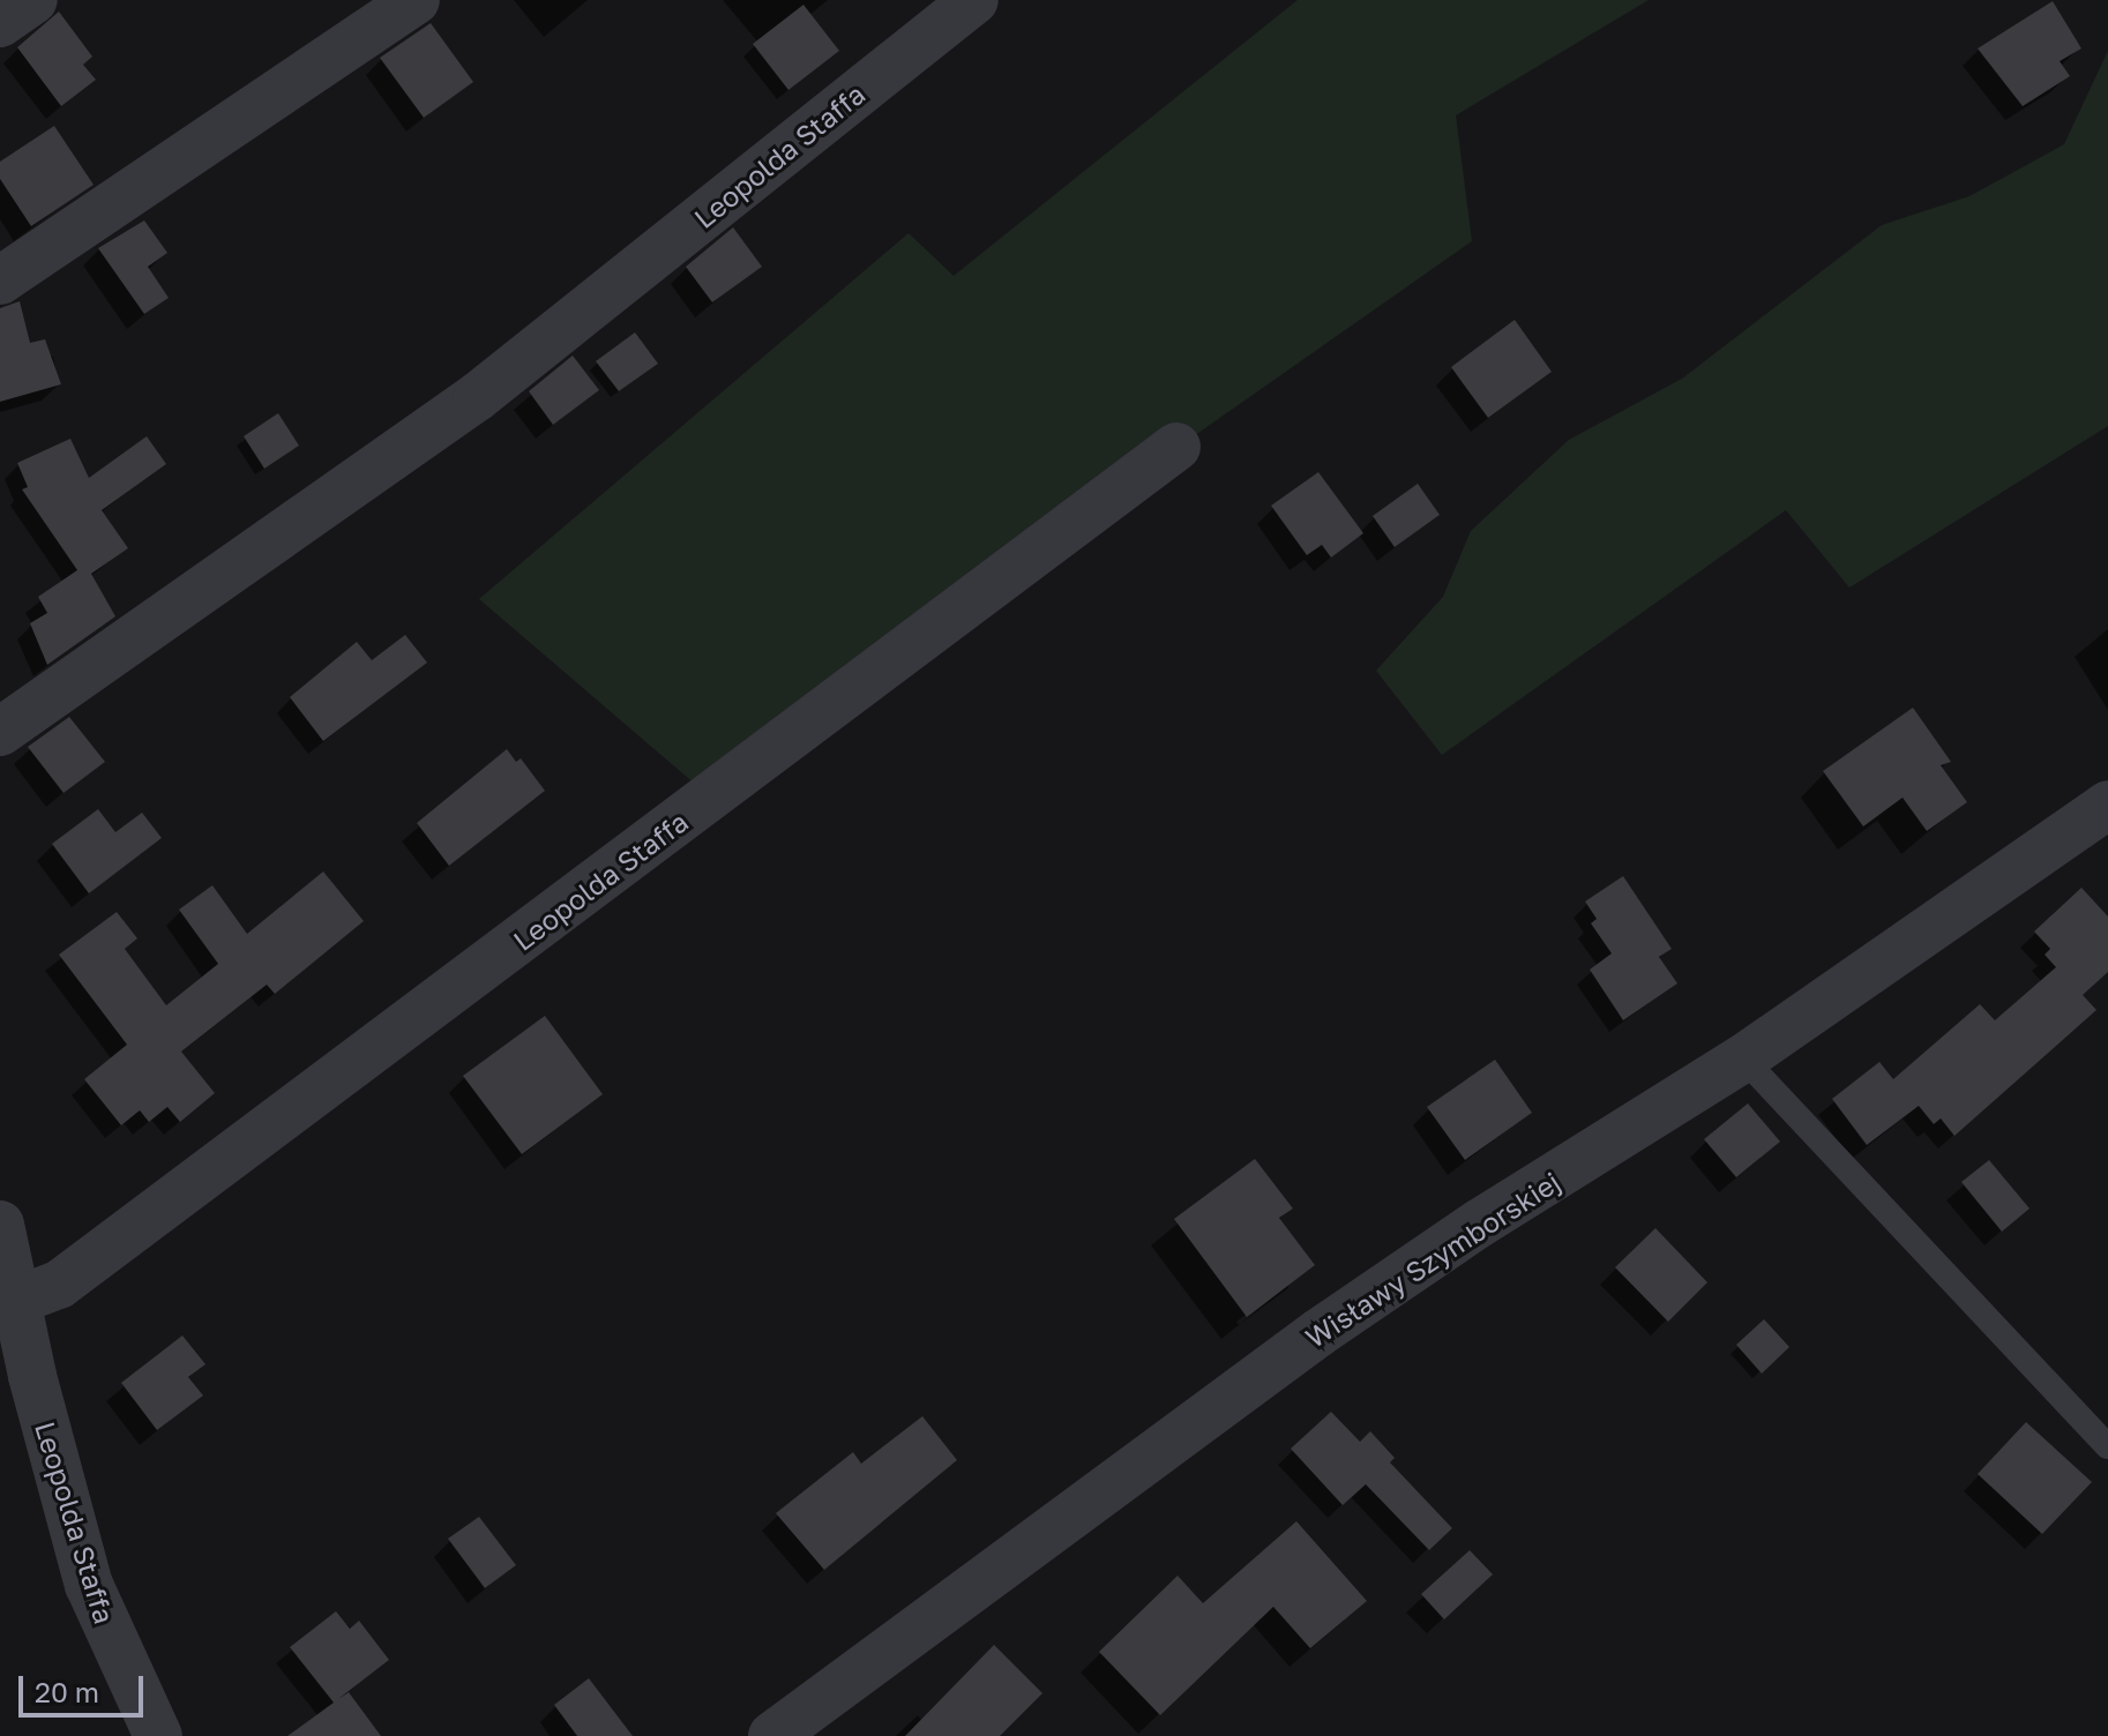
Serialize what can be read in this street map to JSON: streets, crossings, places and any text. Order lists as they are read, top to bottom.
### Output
{
  "streets": {
    "street": ["Leopolda Staffa", "Wisławy Szymborskiej"]
  },
  "scale_bar": "20 m"
}
